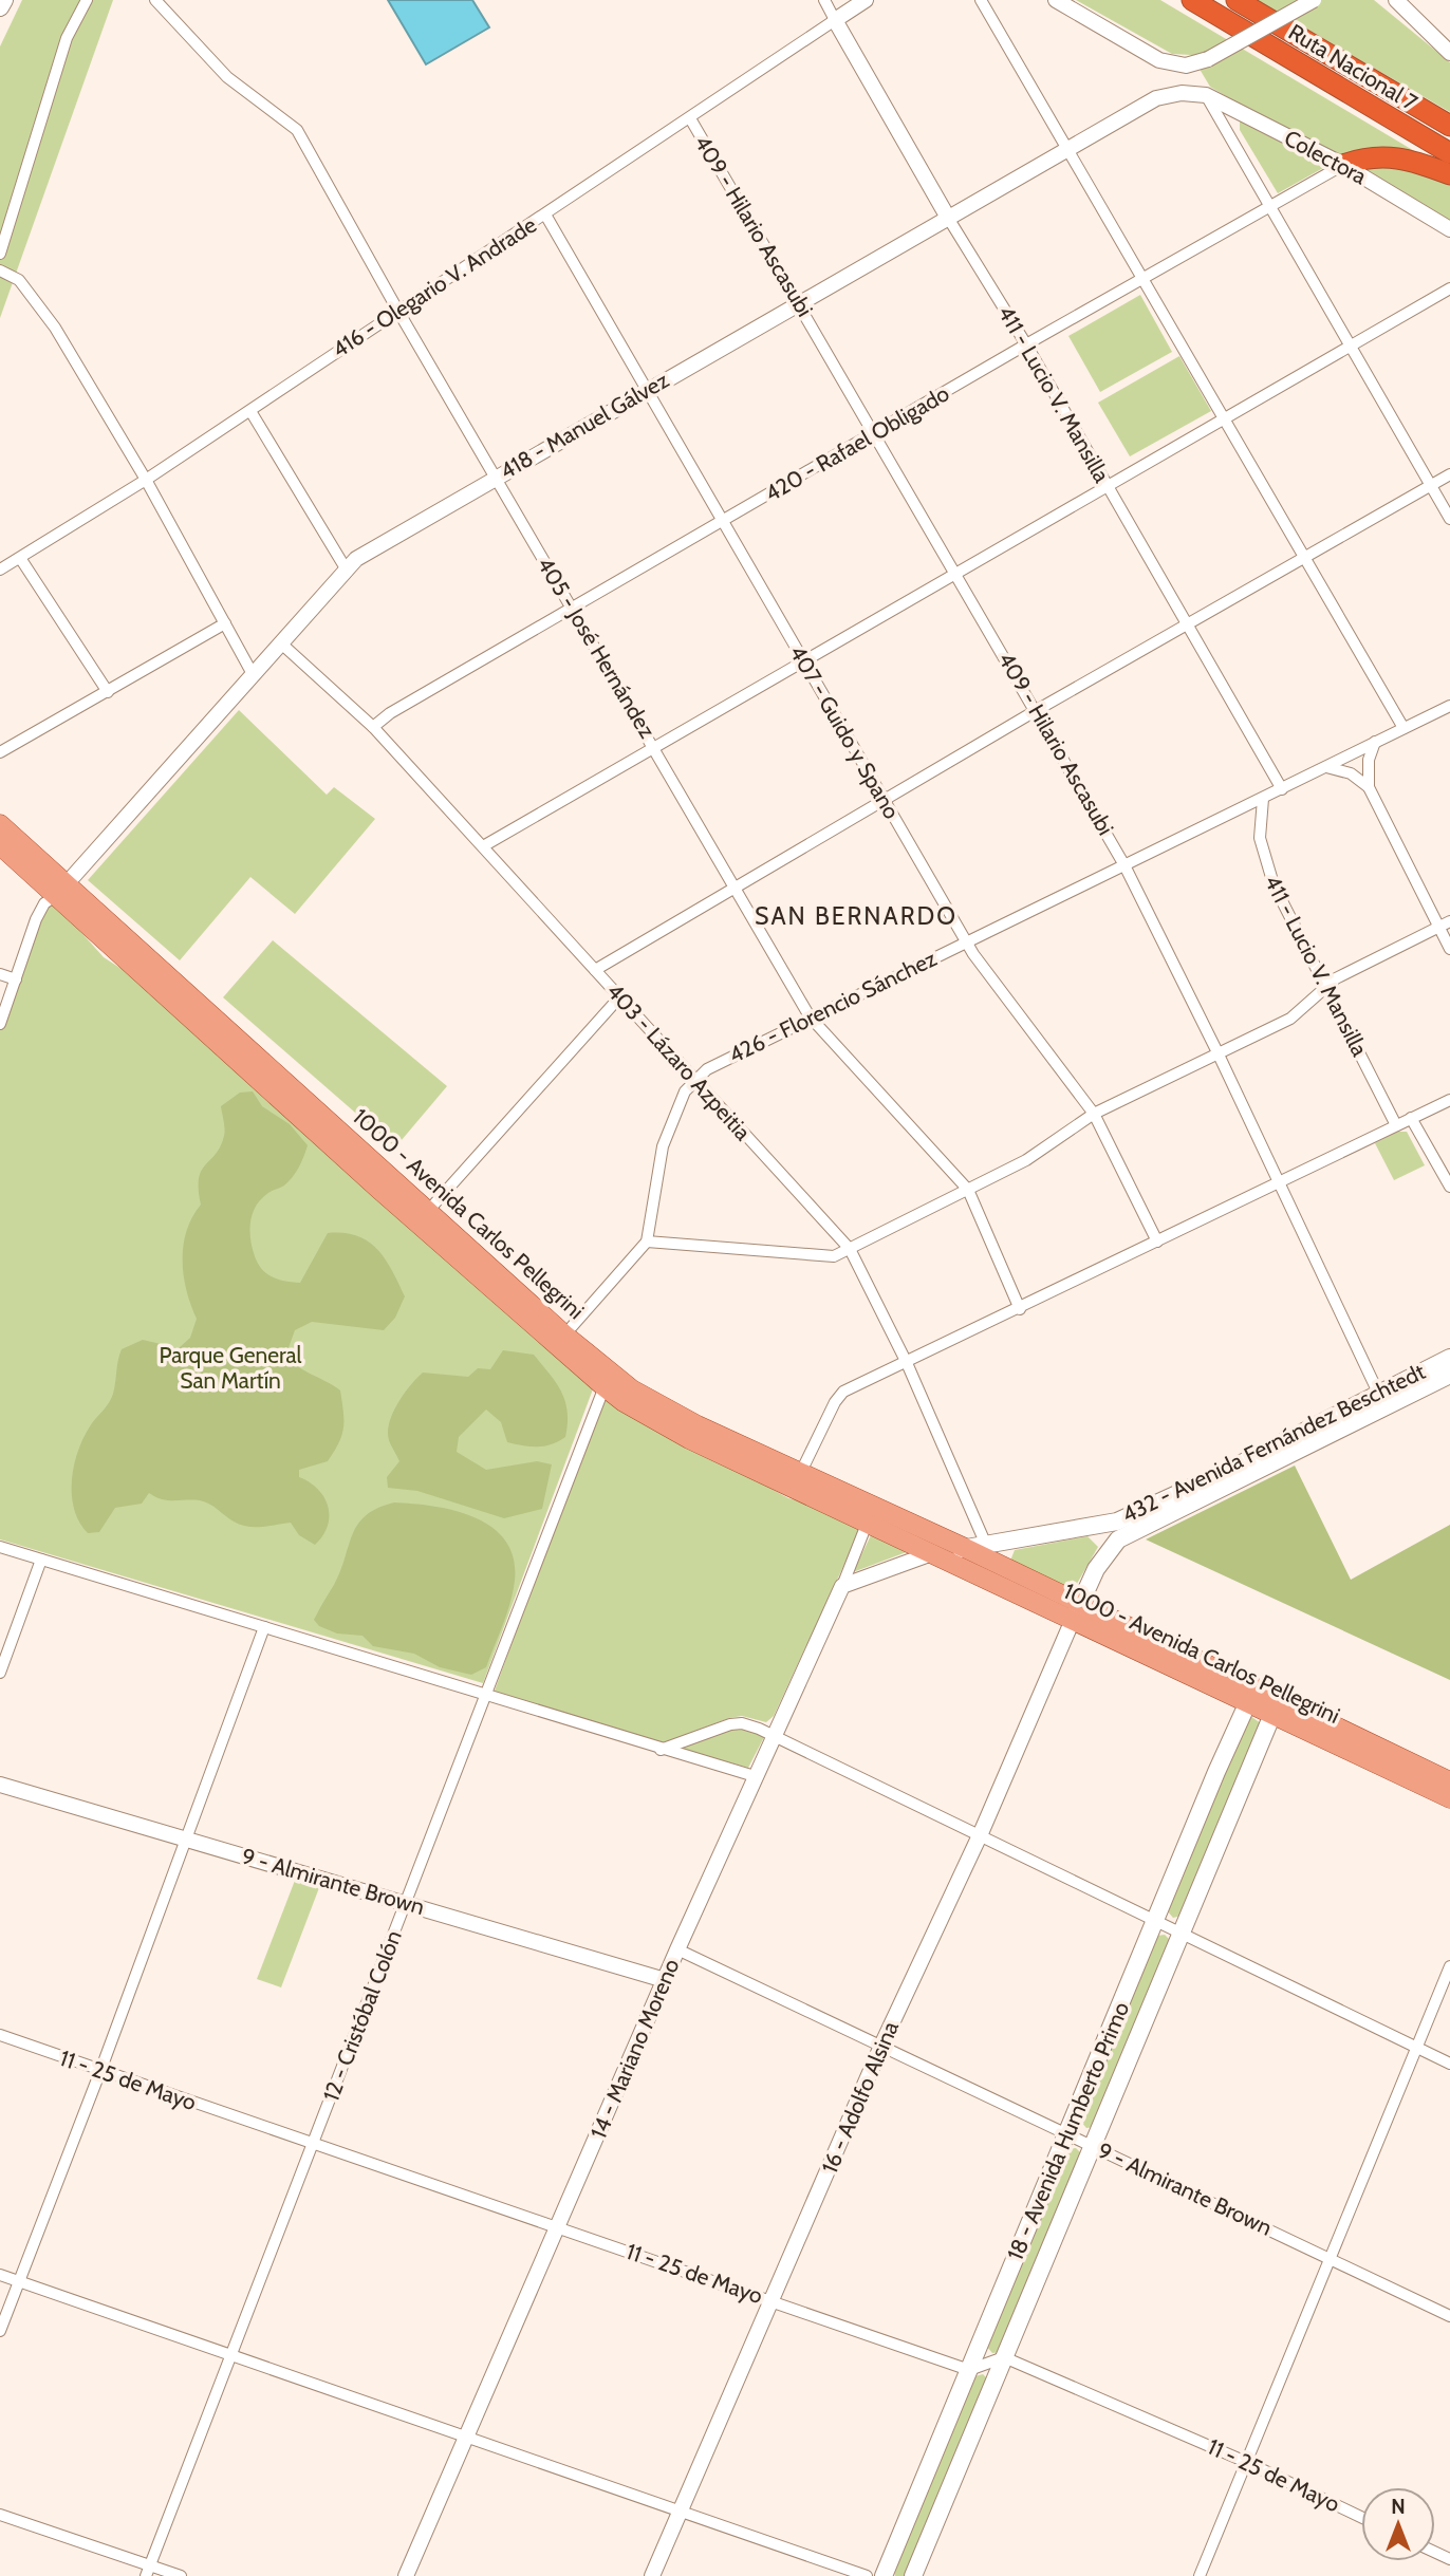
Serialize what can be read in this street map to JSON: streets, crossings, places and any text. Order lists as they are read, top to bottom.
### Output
{
  "streets": {
    "highway": ["Ruta Nacional 7"],
    "main road": ["1000 - Avenida Carlos Pellegrini", "432 - Avenida Fernández Beschtedt", "18 - Avenida Humberto Primo"],
    "street": [
      "Colectora",
      "409 - Hilario Ascasubi",
      "416 - Olegario V. Andrade",
      "411 - Lucio V. Mansilla",
      "418 - Manuel Gálvez",
      "420 - Rafael Obligado",
      "405 - José Hernández",
      "407 - Guido y Spano",
      "426 - Florencio Sánchez",
      "403 - Lázaro Azpeitia",
      "9 - Almirante Brown",
      "12 - Cristóbal Colón",
      "14 - Mariano Moreno",
      "11 - 25 de Mayo",
      "16 - Adolfo Alsina"
    ]
  },
  "crossings": [
    ["Colectora", "418 - Manuel Gálvez"],
    ["Colectora", "420 - Rafael Obligado"],
    ["409 - Hilario Ascasubi", "416 - Olegario V. Andrade"],
    ["409 - Hilario Ascasubi", "418 - Manuel Gálvez"],
    ["409 - Hilario Ascasubi", "420 - Rafael Obligado"],
    ["409 - Hilario Ascasubi", "426 - Florencio Sánchez"],
    ["409 - Hilario Ascasubi", "432 - Avenida Fernández Beschtedt"],
    ["416 - Olegario V. Andrade", "411 - Lucio V. Mansilla"],
    ["416 - Olegario V. Andrade", "405 - José Hernández"],
    ["416 - Olegario V. Andrade", "407 - Guido y Spano"],
    ["411 - Lucio V. Mansilla", "418 - Manuel Gálvez"],
    ["411 - Lucio V. Mansilla", "420 - Rafael Obligado"],
    ["411 - Lucio V. Mansilla", "426 - Florencio Sánchez"],
    ["418 - Manuel Gálvez", "405 - José Hernández"],
    ["418 - Manuel Gálvez", "407 - Guido y Spano"],
    ["418 - Manuel Gálvez", "403 - Lázaro Azpeitia"],
    ["418 - Manuel Gálvez", "1000 - Avenida Carlos Pellegrini"],
    ["420 - Rafael Obligado", "405 - José Hernández"],
    ["420 - Rafael Obligado", "407 - Guido y Spano"],
    ["420 - Rafael Obligado", "403 - Lázaro Azpeitia"],
    ["405 - José Hernández", "426 - Florencio Sánchez"],
    ["407 - Guido y Spano", "426 - Florencio Sánchez"],
    ["426 - Florencio Sánchez", "403 - Lázaro Azpeitia"],
    ["403 - Lázaro Azpeitia", "432 - Avenida Fernández Beschtedt"],
    ["1000 - Avenida Carlos Pellegrini", "432 - Avenida Fernández Beschtedt"],
    ["1000 - Avenida Carlos Pellegrini", "12 - Cristóbal Colón"],
    ["1000 - Avenida Carlos Pellegrini", "14 - Mariano Moreno"],
    ["1000 - Avenida Carlos Pellegrini", "16 - Adolfo Alsina"],
    ["1000 - Avenida Carlos Pellegrini", "18 - Avenida Humberto Primo"],
    ["432 - Avenida Fernández Beschtedt", "16 - Adolfo Alsina"],
    ["9 - Almirante Brown", "12 - Cristóbal Colón"],
    ["9 - Almirante Brown", "14 - Mariano Moreno"],
    ["9 - Almirante Brown", "16 - Adolfo Alsina"],
    ["9 - Almirante Brown", "18 - Avenida Humberto Primo"],
    ["12 - Cristóbal Colón", "11 - 25 de Mayo"],
    ["14 - Mariano Moreno", "11 - 25 de Mayo"],
    ["11 - 25 de Mayo", "16 - Adolfo Alsina"],
    ["11 - 25 de Mayo", "18 - Avenida Humberto Primo"]
  ],
  "districts": ["SAN BERNARDO"],
  "parks": ["Parque General San Martín"],
  "north": "top"
}
